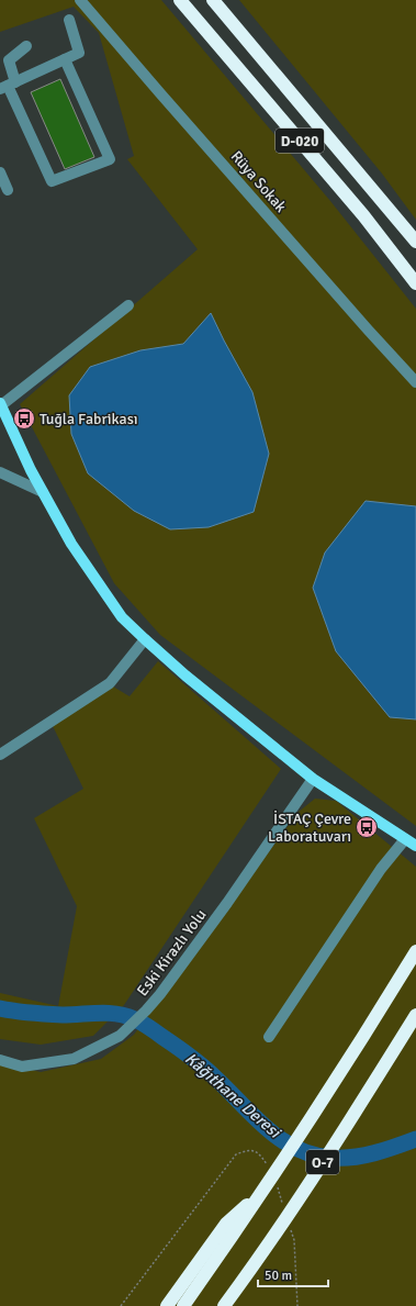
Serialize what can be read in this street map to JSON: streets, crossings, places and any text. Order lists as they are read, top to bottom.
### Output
{
  "streets": {
    "highway": ["D-020", "O-7"],
    "street": ["Rüya Sokak", "Eski Kirazlı Yolu"]
  },
  "water": ["Kâğıthane Deresi"],
  "places": {
    "bus stop": ["Tuğla Fabrikası", "İSTAÇ Çevre Laboratuvarı"]
  },
  "scale_bar": "50 m"
}
